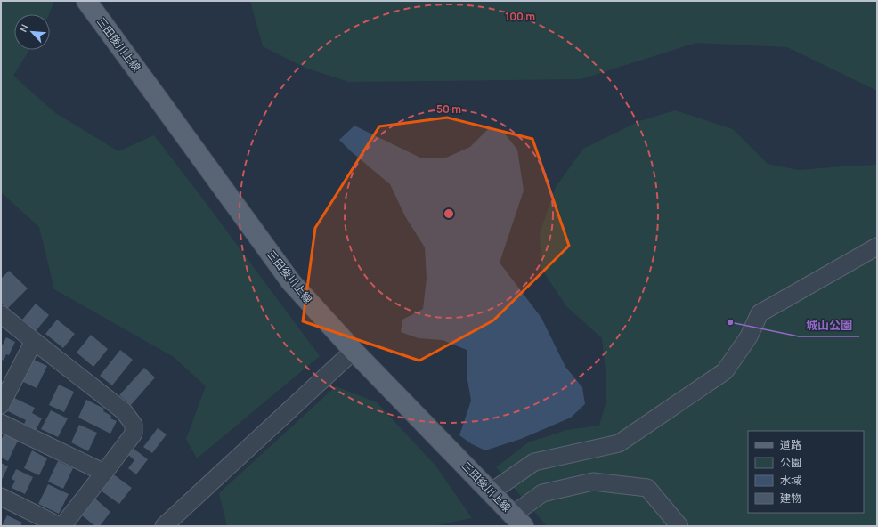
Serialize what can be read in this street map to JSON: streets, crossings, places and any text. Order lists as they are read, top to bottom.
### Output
{
  "streets": {
    "main road": ["三田後川上線"]
  },
  "places": ["城山公園"],
  "legend": [
    "道路",
    "公園",
    "水域",
    "建物"
  ],
  "north": "top left",
  "rings": ["100 m", "50 m"]
}
